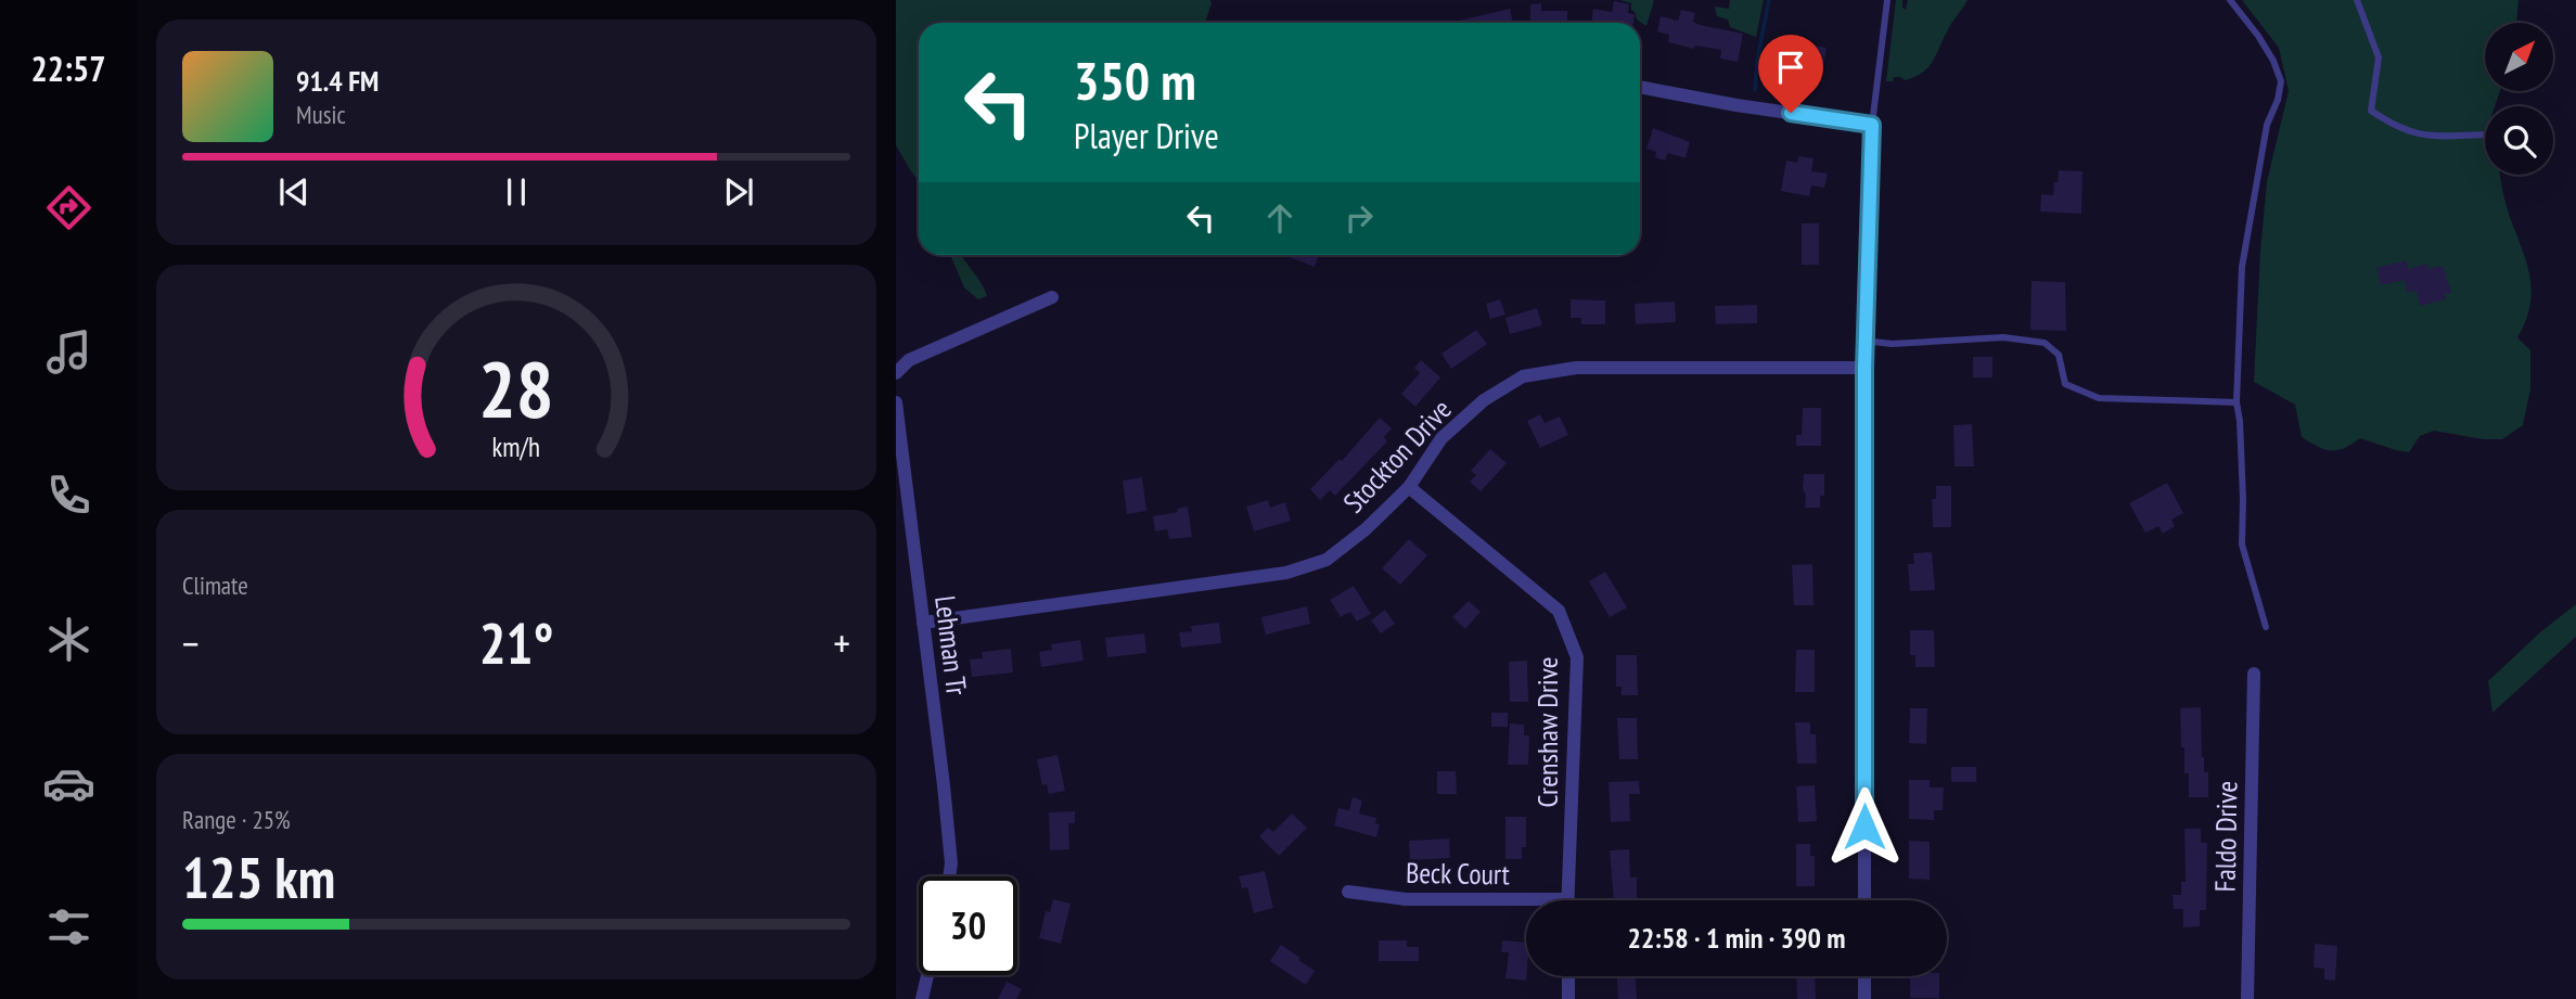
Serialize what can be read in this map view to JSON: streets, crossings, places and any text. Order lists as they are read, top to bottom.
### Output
{
  "streets": {
    "street": [
      "Stockton Drive",
      "Lehman Tr",
      "Crenshaw Drive",
      "Faldo Drive",
      "Beck Court"
    ]
  },
  "crossings": [
    ["Stockton Drive", "Lehman Tr"],
    ["Stockton Drive", "Crenshaw Drive"]
  ],
  "north": "top right",
  "page": {
    "tabs": "22:57",
    "turn": ["350 m", "Player Drive"],
    "song": ["91.4 FM", "Music"],
    "tile": [
      "Climate",
      ["Range · 25%", "125 km"]
    ],
    "heat": ["−", "21°", "+"],
    "limit": "30",
    "trip": "22:58 · 1 min · 390 m",
    "gauge": ["28", "km/h"]
  }
}
